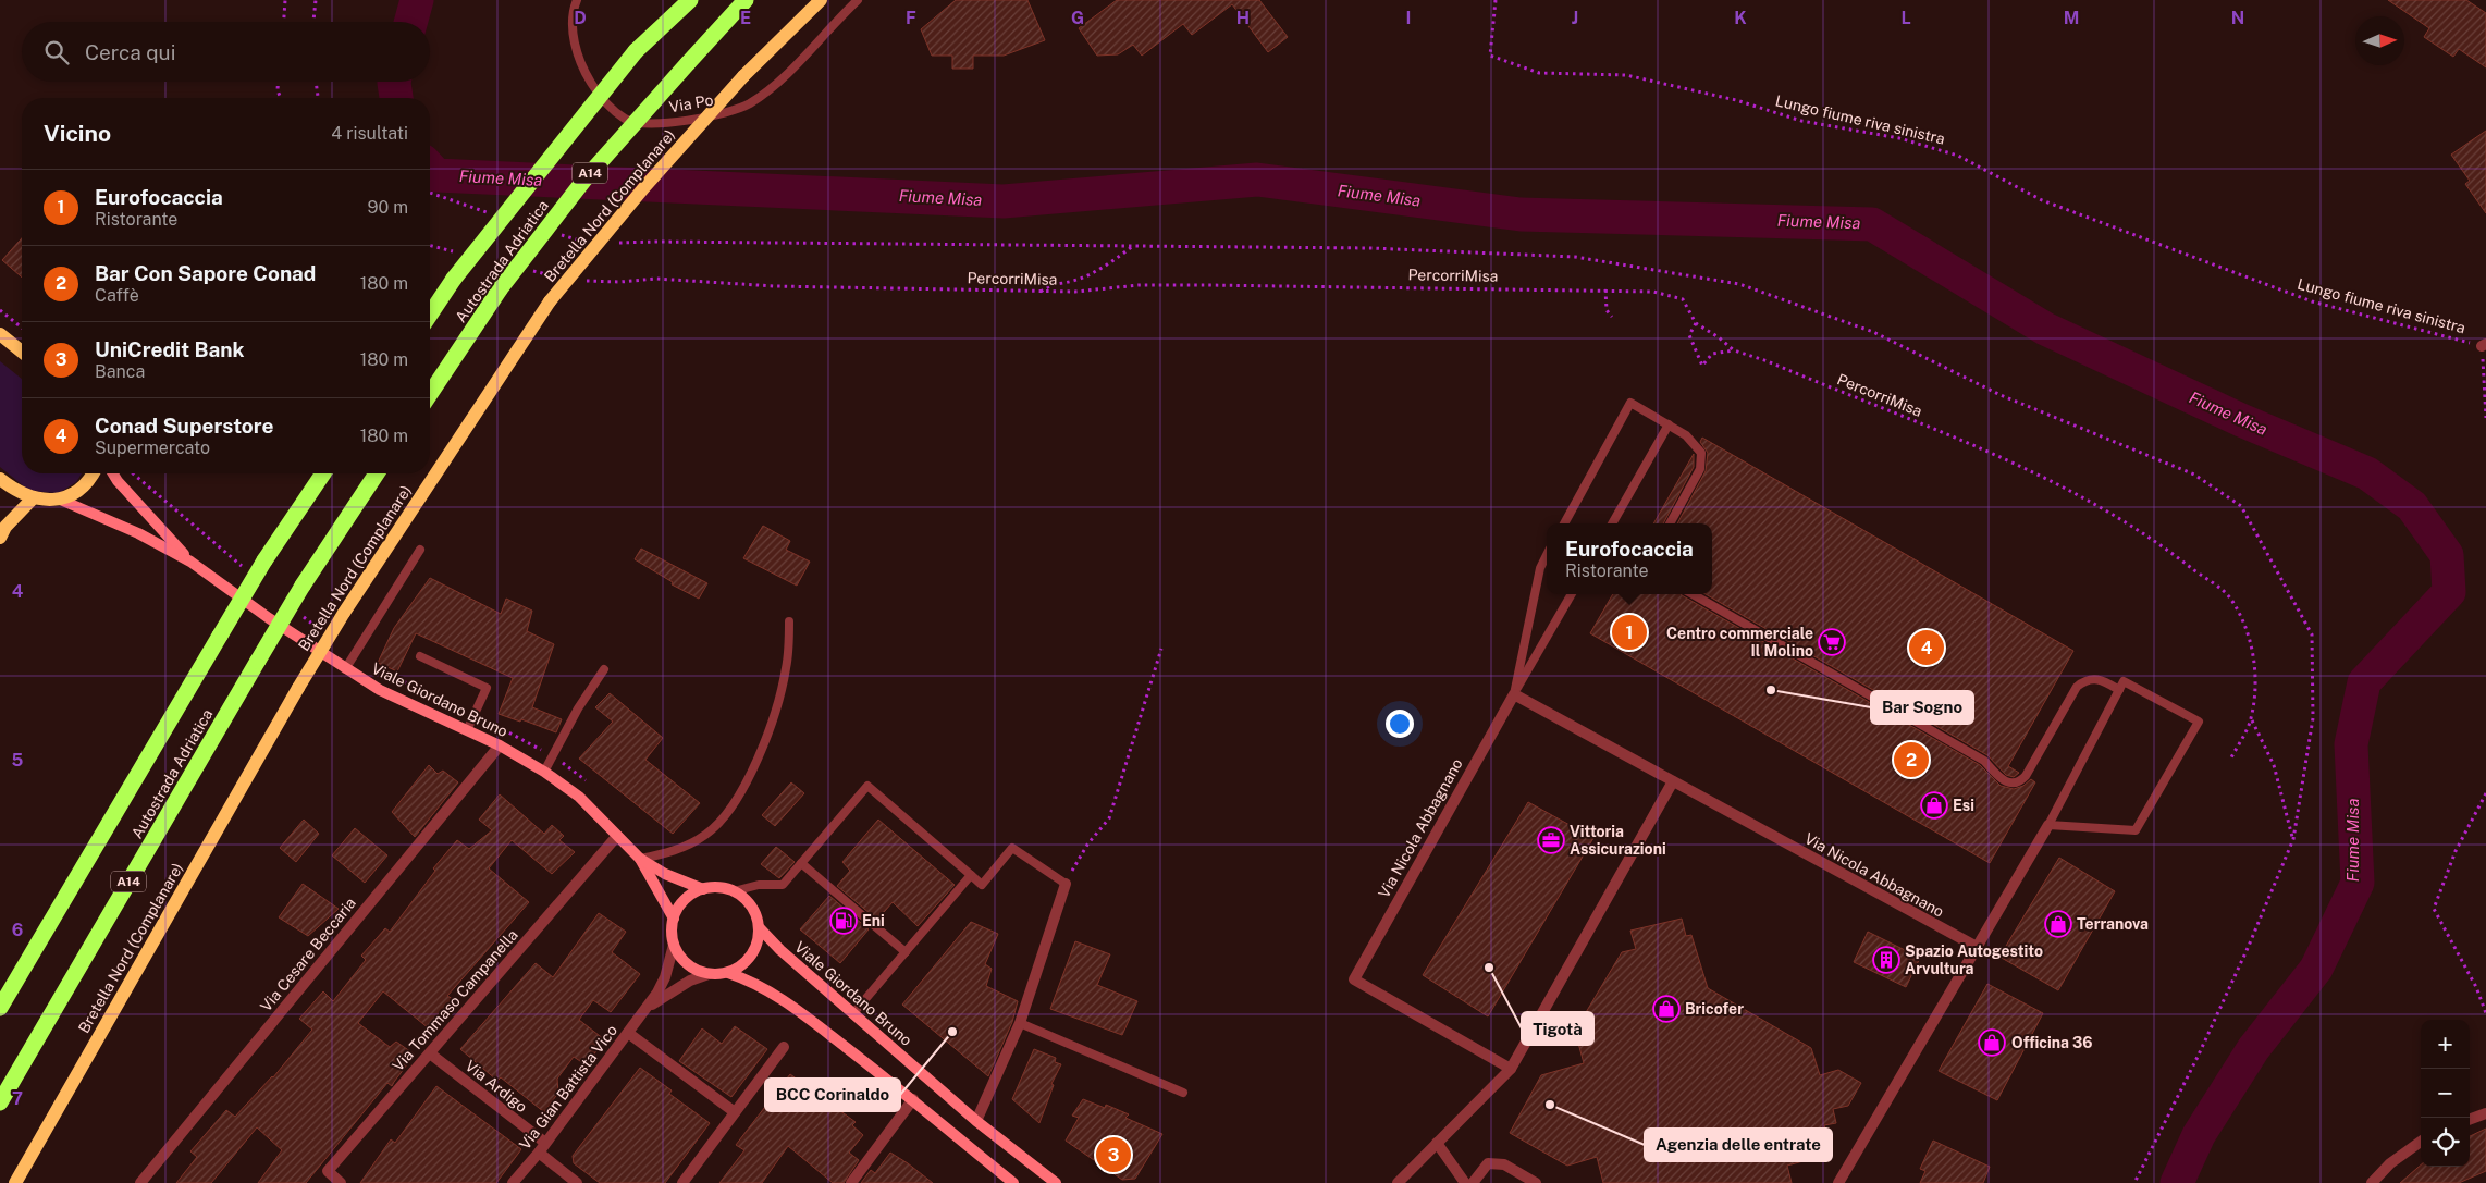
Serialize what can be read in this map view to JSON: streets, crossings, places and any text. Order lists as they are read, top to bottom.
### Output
{
  "streets": {
    "highway": ["A14", "Autostrada Adriatica"],
    "main road": ["Bretella Nord (Complanare)", "Viale Giordano Bruno"],
    "street": [
      "Via Nicola Abbagnano",
      "Via Cesare Beccaria",
      "Via Tommaso Campanella",
      "Via Ardigo",
      "Via Gian Battista Vico"
    ],
    "lane": ["Via Po"],
    "path": ["Lungo fiume riva sinistra", "PercorriMisa"]
  },
  "crossings": [
    ["Viale Giordano Bruno", "Via Cesare Beccaria"],
    ["Viale Giordano Bruno", "Via Tommaso Campanella"],
    ["Viale Giordano Bruno", "Via Gian Battista Vico"],
    ["Via Tommaso Campanella", "Via Ardigo"],
    ["Via Ardigo", "Via Gian Battista Vico"]
  ],
  "water": ["Fiume Misa"],
  "places": {
    "supermarket": ["Centro commerciale Il Molino"],
    "other": [
      "Bar Sogno",
      "Tigotà",
      "BCC Corinaldo",
      "Agenzia delle entrate"
    ],
    "shop": [
      "Esi",
      "Terranova",
      "Bricofer",
      "Officina 36"
    ],
    "office": ["Vittoria Assicurazioni"],
    "fuel station": ["Eni"],
    "building": ["Spazio Autogestito Arvultura"]
  },
  "north": "right",
  "page": {
    "search": "Cerca qui",
    "heading": ["Vicino", "4 risultati"],
    "list": [
      {
        "mark": "1",
        "name": "Eurofocaccia",
        "note": "Ristorante",
        "value": "90 m"
      },
      {
        "mark": "2",
        "name": "Bar Con Sapore Conad",
        "note": "Caffè",
        "value": "180 m"
      },
      {
        "mark": "3",
        "name": "UniCredit Bank",
        "note": "Banca",
        "value": "180 m"
      },
      {
        "mark": "4",
        "name": "Conad Superstore",
        "note": "Supermercato",
        "value": "180 m"
      }
    ],
    "popup": ["Eurofocaccia", "Ristorante"],
    "pins": [
      "1",
      "4",
      "2",
      "3"
    ],
    "map_buttons": ["+", "−"]
  },
  "grid": {
    "columns": [
      "D",
      "E",
      "F",
      "G",
      "H",
      "I",
      "J",
      "K",
      "L",
      "M",
      "N"
    ],
    "rows": [
      "4",
      "5",
      "6",
      "7"
    ]
  }
}
